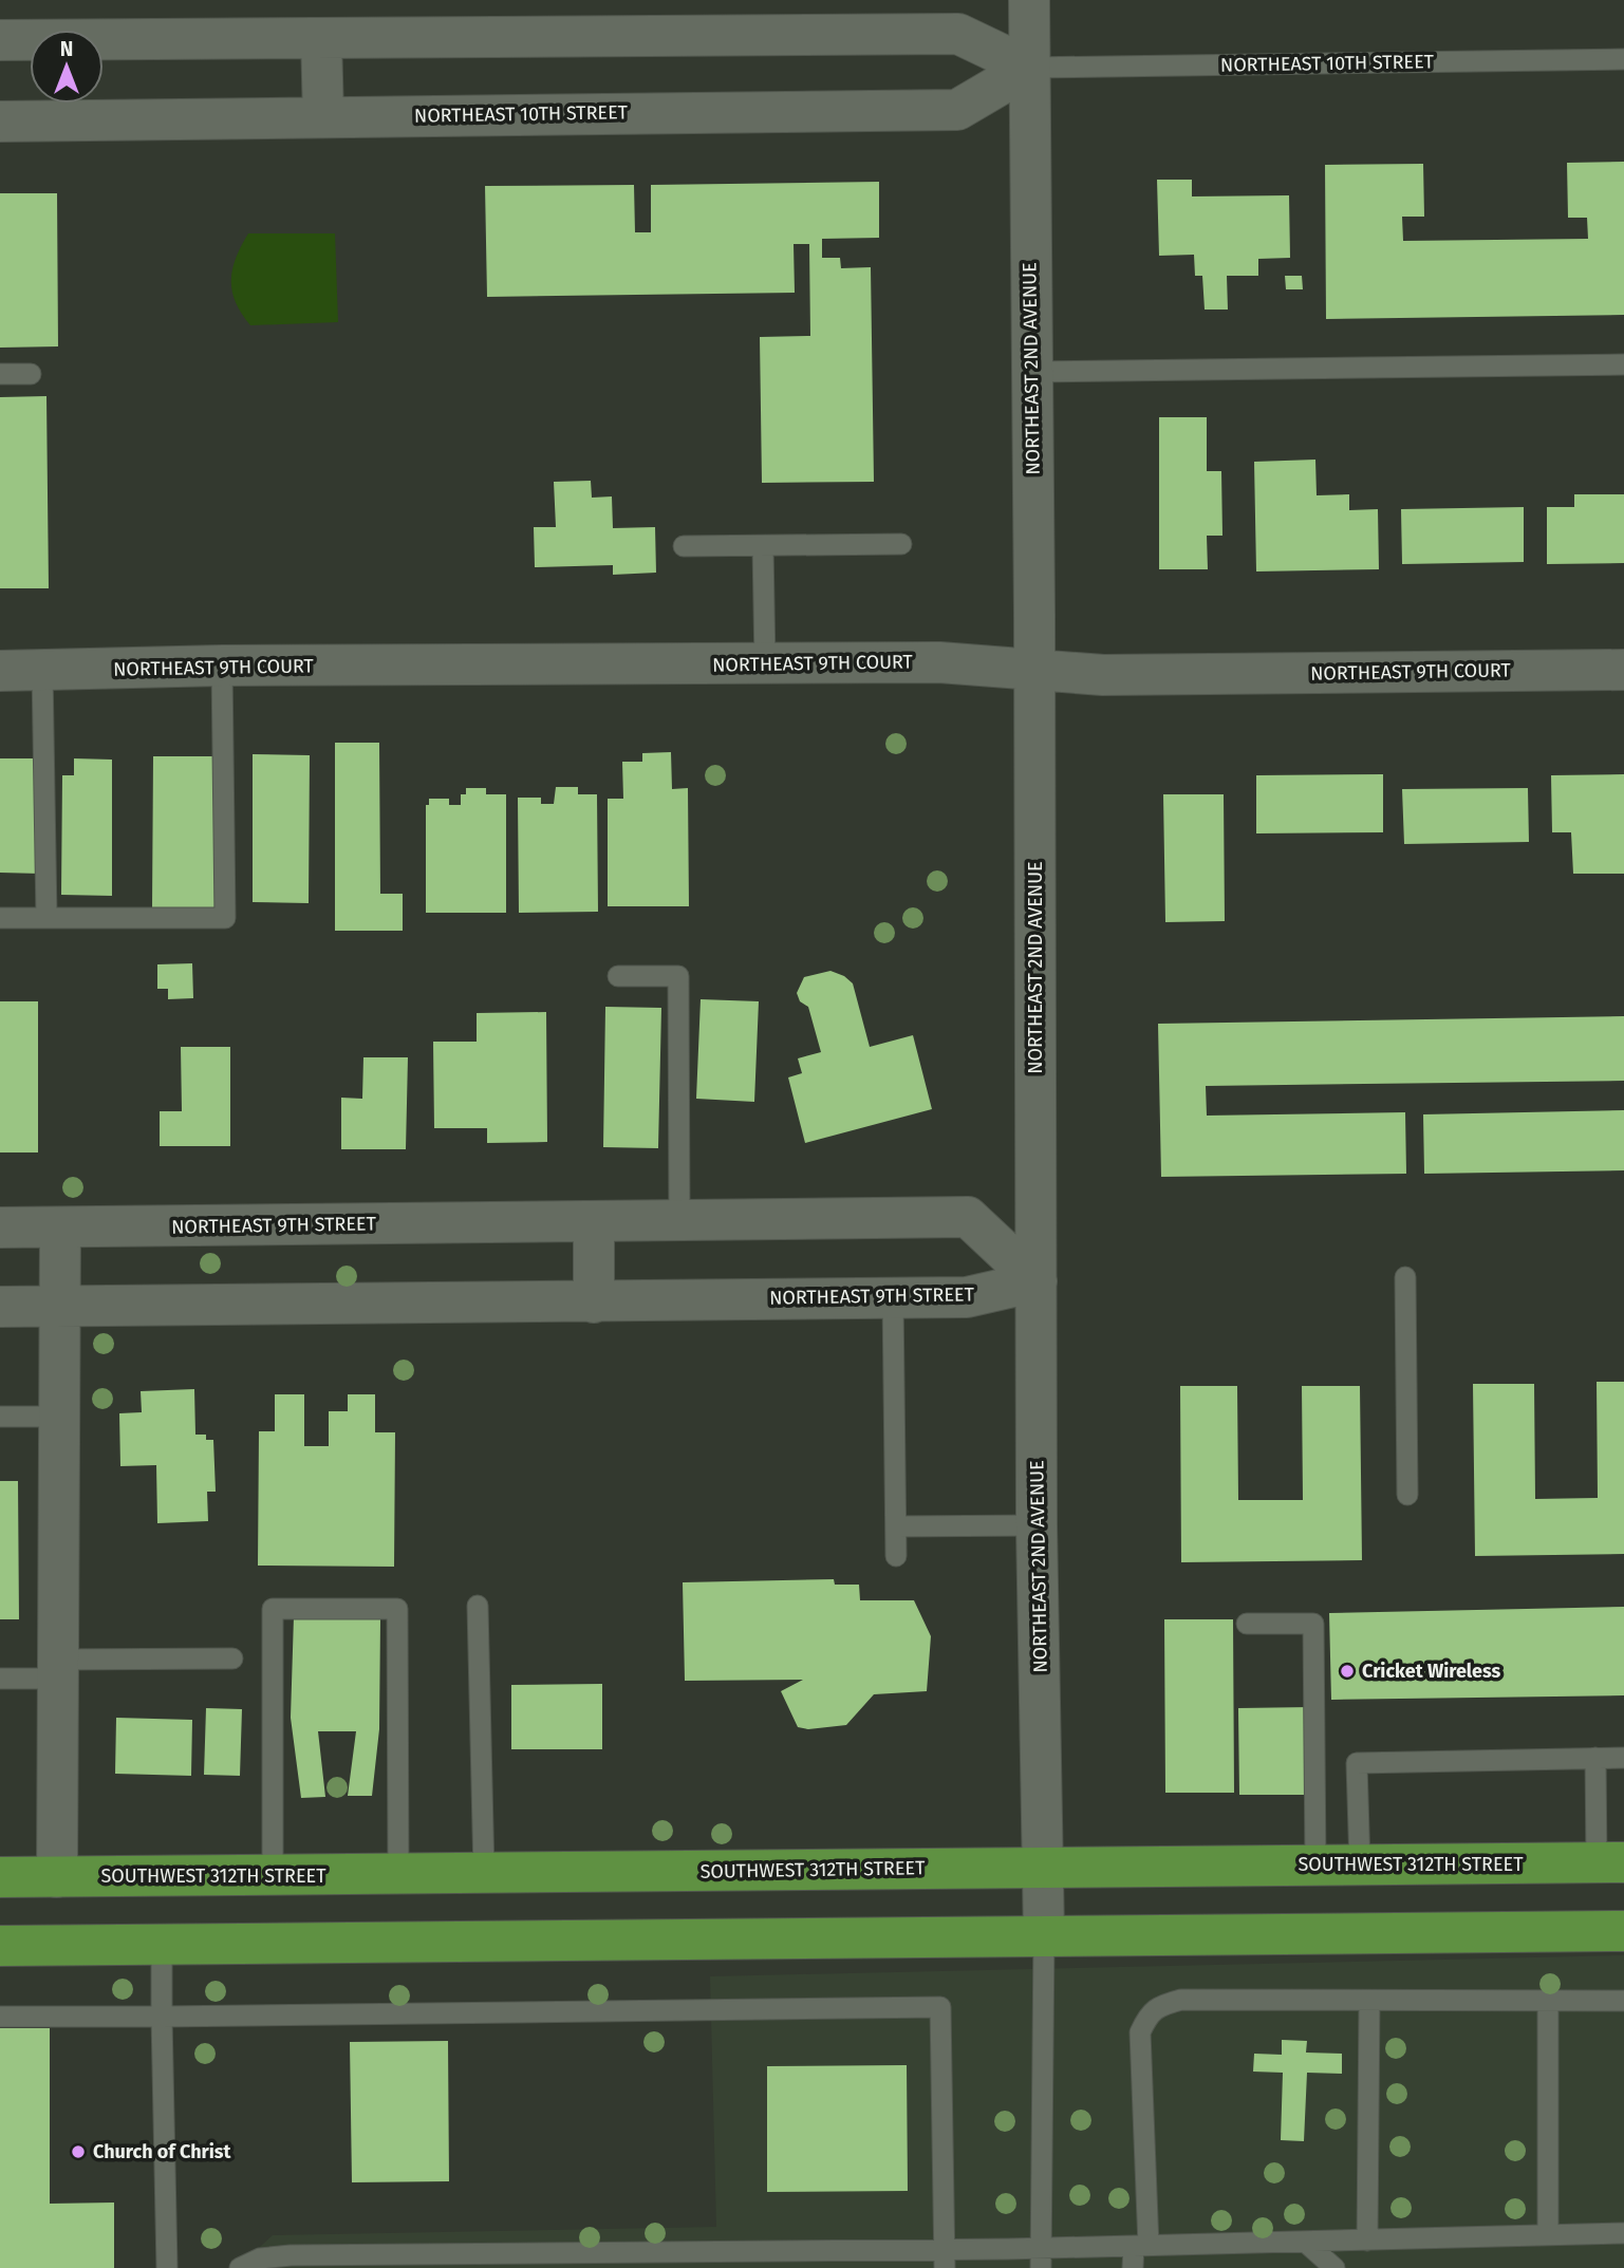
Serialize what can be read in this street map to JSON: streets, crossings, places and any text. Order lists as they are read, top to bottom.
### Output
{
  "streets": {
    "highway": ["SOUTHWEST 312TH STREET"],
    "street": [
      "NORTHEAST 10TH STREET",
      "NORTHEAST 2ND AVENUE",
      "NORTHEAST 9TH COURT",
      "NORTHEAST 9TH STREET"
    ]
  },
  "crossings": [
    ["NORTHEAST 10TH STREET", "NORTHEAST 2ND AVENUE"],
    ["NORTHEAST 2ND AVENUE", "NORTHEAST 9TH COURT"],
    ["NORTHEAST 2ND AVENUE", "NORTHEAST 9TH STREET"],
    ["NORTHEAST 2ND AVENUE", "SOUTHWEST 312TH STREET"]
  ],
  "places": ["Cricket Wireless", "Church of Christ"],
  "north": "top"
}
